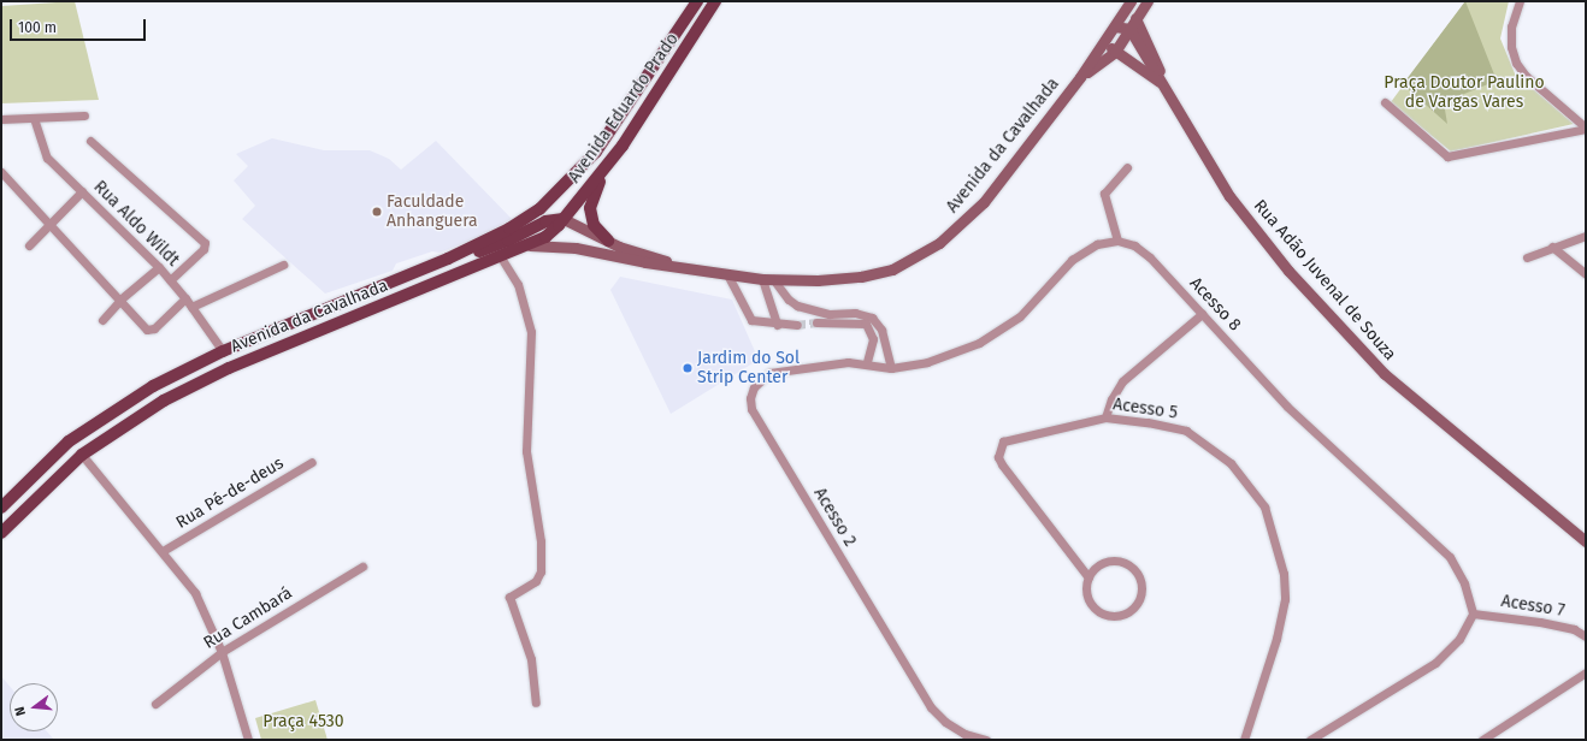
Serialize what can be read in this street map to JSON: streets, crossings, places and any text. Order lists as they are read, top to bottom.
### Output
{
  "streets": {
    "main road": ["Avenida Eduardo Prado", "Avenida da Cavalhada", "Rua Adão Juvenal de Souza"],
    "street": [
      "Rua Aldo Wildt",
      "Acesso 8",
      "Acesso 5",
      "Rua Pé-de-deus",
      "Acesso 2",
      "Acesso 7",
      "Rua Cambará"
    ]
  },
  "crossings": [
    ["Avenida Eduardo Prado", "Avenida da Cavalhada"],
    ["Avenida da Cavalhada", "Rua Aldo Wildt"],
    ["Avenida da Cavalhada", "Rua Adão Juvenal de Souza"],
    ["Acesso 8", "Acesso 7"]
  ],
  "parks": ["Praça Doutor Paulino de Vargas Vares", "Praça 4530"],
  "places": ["Faculdade Anhanguera", "Jardim do Sol Strip Center"],
  "scale_bar": "100 m",
  "north": "left"
}
